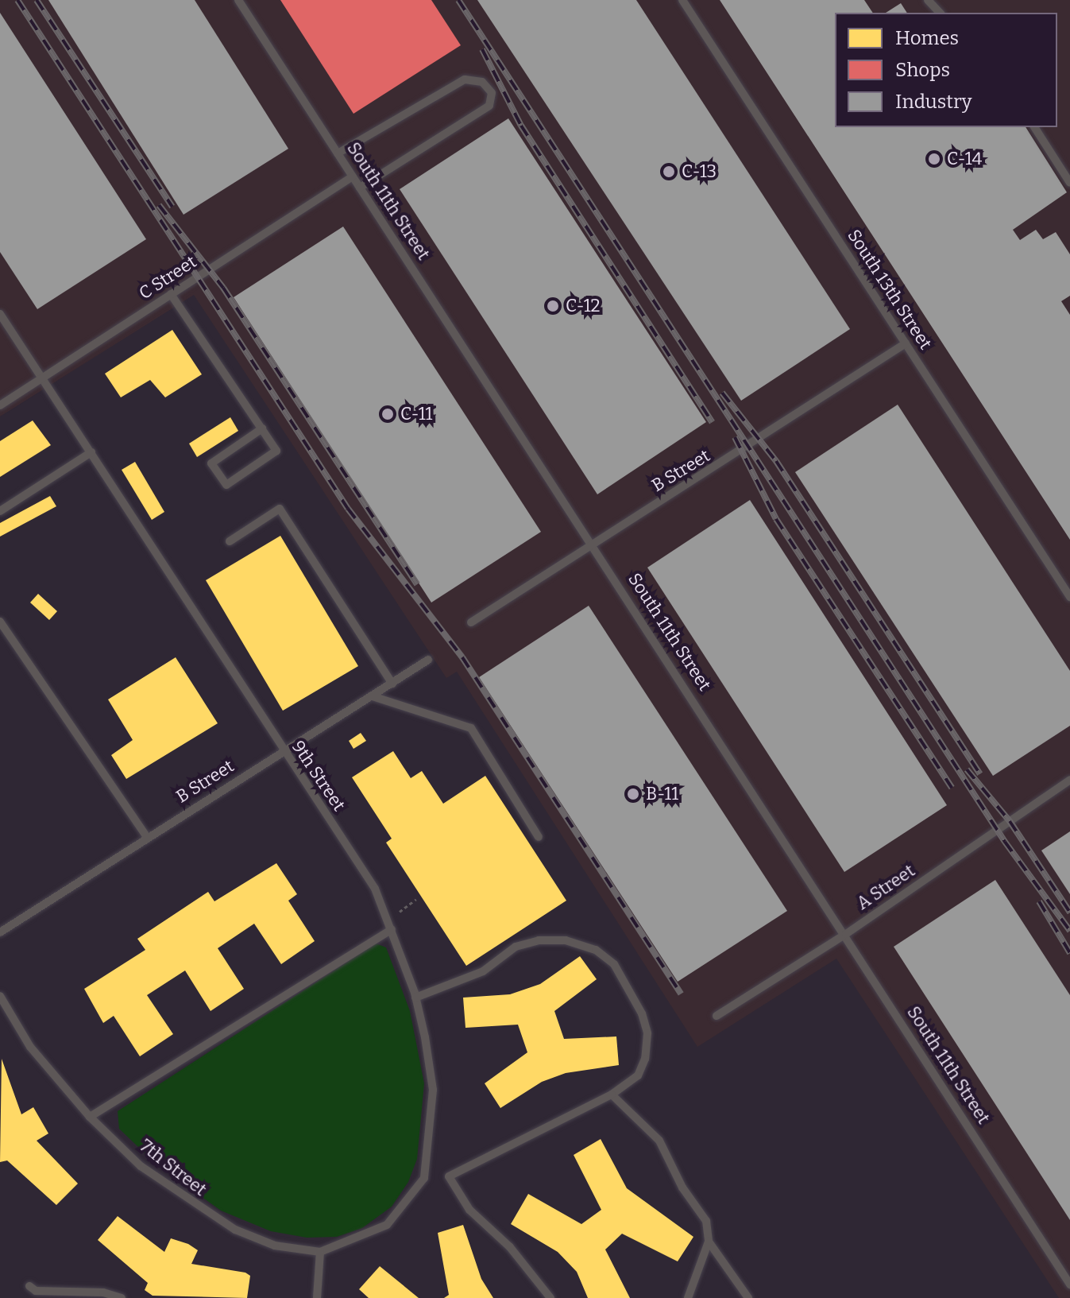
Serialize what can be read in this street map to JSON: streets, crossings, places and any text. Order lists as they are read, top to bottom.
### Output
{
  "streets": {
    "lane": [
      "South 11th Street",
      "C Street",
      "South 13th Street",
      "B Street",
      "9th Street",
      "A Street",
      "7th Street"
    ]
  },
  "crossings": [
    ["South 11th Street", "C Street"],
    ["South 11th Street", "B Street"],
    ["South 11th Street", "A Street"],
    ["C Street", "9th Street"],
    ["South 13th Street", "B Street"],
    ["B Street", "9th Street"],
    ["9th Street", "7th Street"]
  ],
  "places": [
    "C-14",
    "C-13",
    "C-12",
    "C-11",
    "B-11"
  ],
  "legend": ["Homes", "Shops", "Industry"]
}
